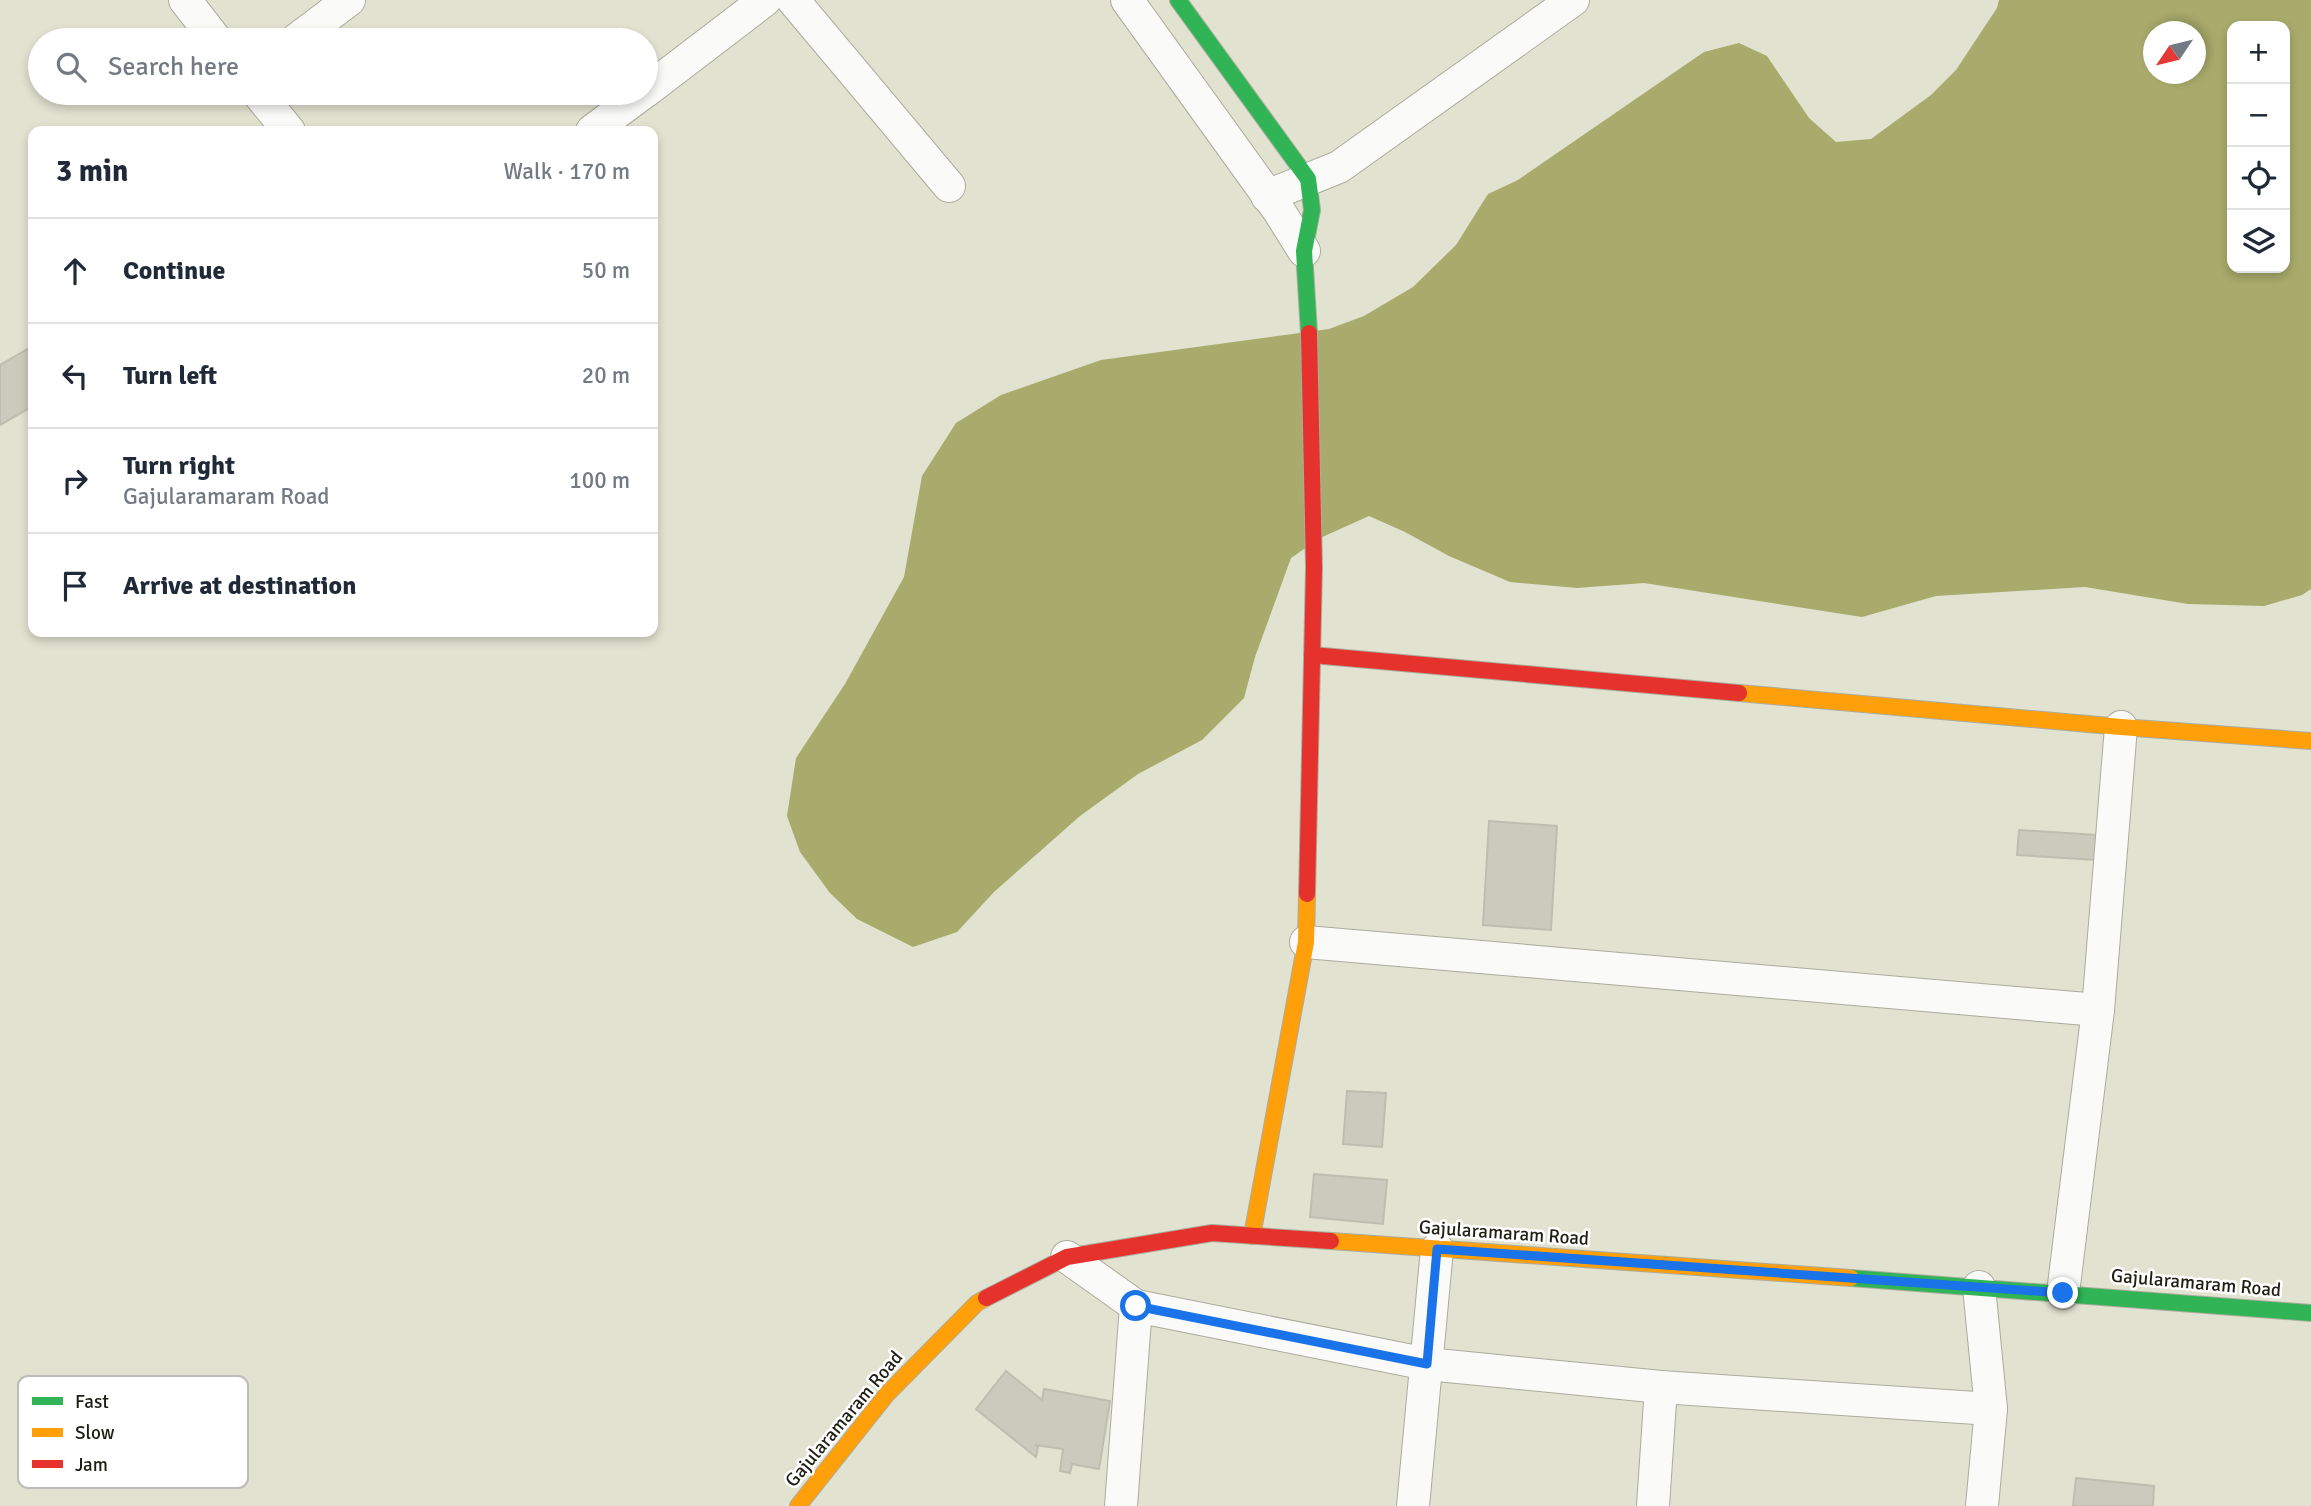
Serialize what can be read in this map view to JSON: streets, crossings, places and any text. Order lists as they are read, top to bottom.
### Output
{
  "streets": {
    "street": ["Gajularamaram Road"]
  },
  "legend": ["Fast", "Slow", "Jam"],
  "north": "bottom left",
  "page": {
    "map_buttons": ["+", "−"],
    "search": "Search here",
    "heading": ["3 min", "Walk · 170 m"],
    "list": [
      ["Continue", "50 m"],
      ["Turn left", "20 m"],
      ["Turn right", "Gajularamaram Road", "100 m"],
      "Arrive at destination"
    ]
  }
}
